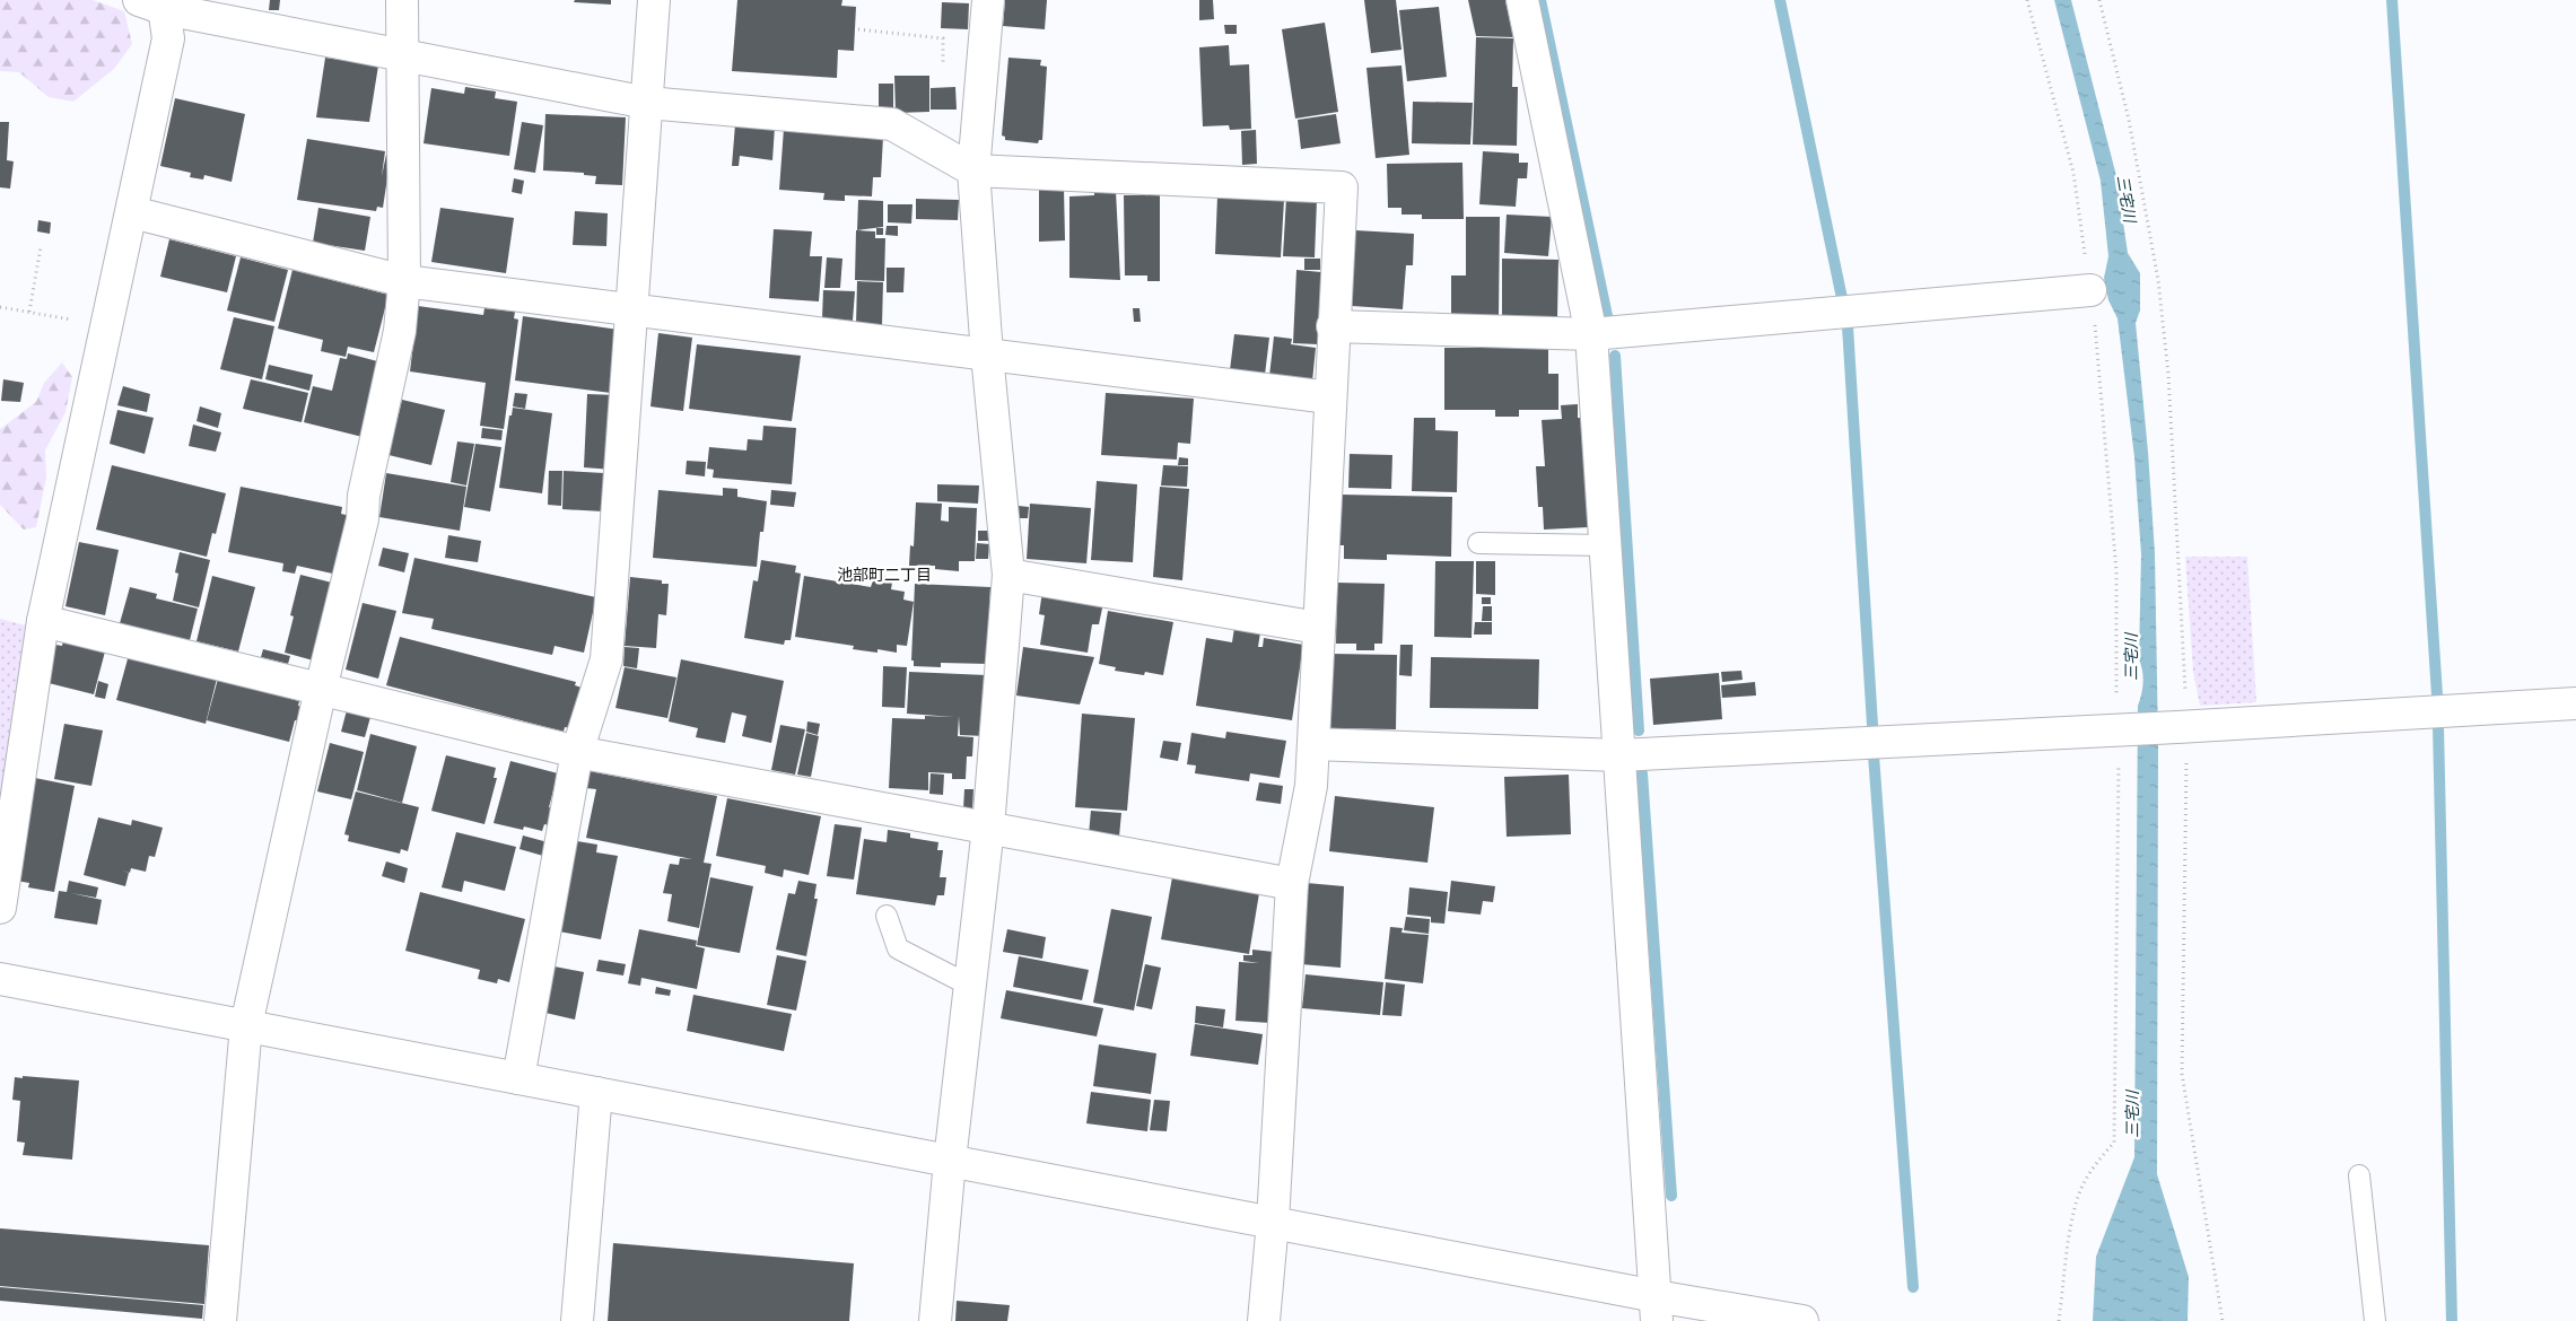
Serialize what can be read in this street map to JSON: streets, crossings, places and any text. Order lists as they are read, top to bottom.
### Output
{
  "districts": ["池部町二丁目"],
  "water": ["三宅川"]
}
